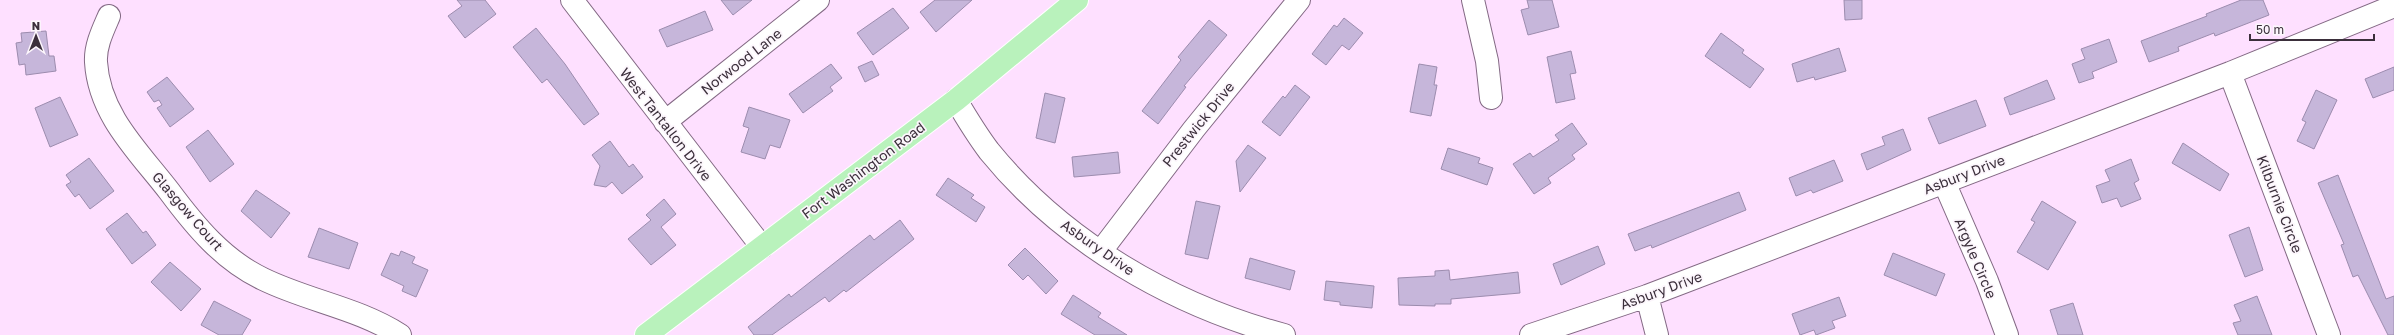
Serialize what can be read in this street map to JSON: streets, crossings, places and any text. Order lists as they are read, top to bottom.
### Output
{
  "streets": {
    "main road": ["Fort Washington Road"],
    "street": [
      "Norwood Lane",
      "West Tantallon Drive",
      "Prestwick Drive",
      "Asbury Drive",
      "Kilburnie Circle",
      "Glasgow Court",
      "Argyle Circle"
    ]
  },
  "crossings": [
    ["Norwood Lane", "West Tantallon Drive"],
    ["West Tantallon Drive", "Fort Washington Road"],
    ["Prestwick Drive", "Asbury Drive"],
    ["Fort Washington Road", "Asbury Drive"],
    ["Asbury Drive", "Kilburnie Circle"],
    ["Asbury Drive", "Argyle Circle"]
  ],
  "scale_bar": "50 m",
  "north": "top"
}
